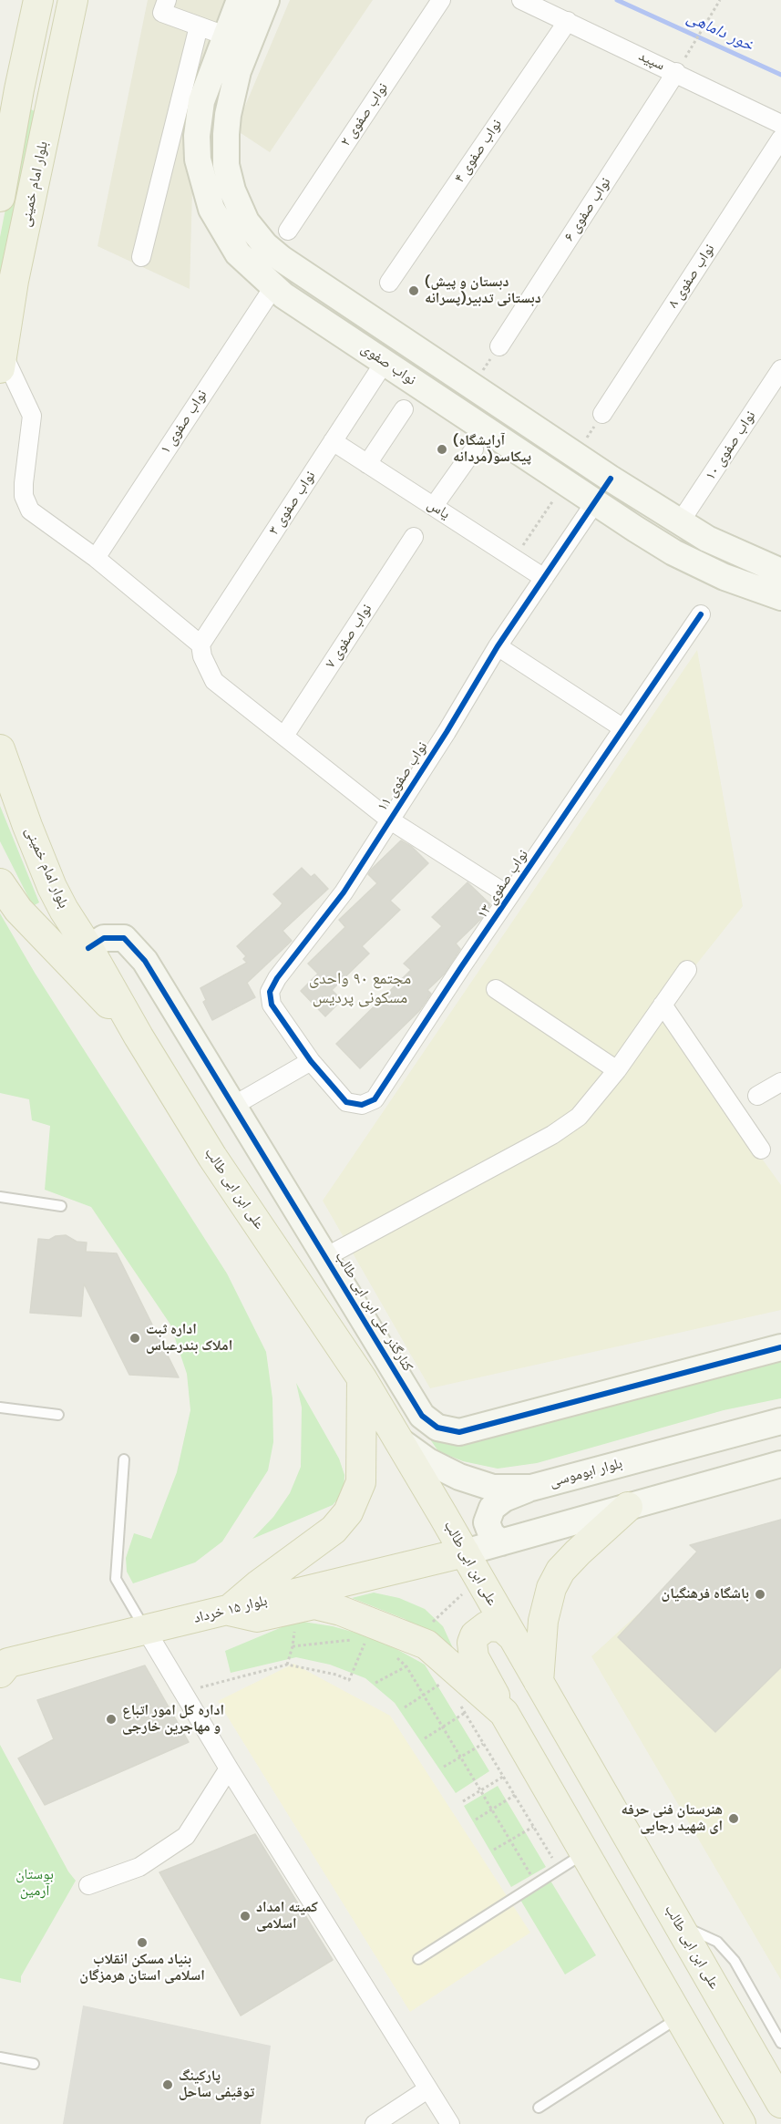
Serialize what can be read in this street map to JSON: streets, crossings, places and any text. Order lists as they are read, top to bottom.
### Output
{
  "streets": {
    "main road": ["بلوار امام خمینی", "علی ابن ابی طالب", "بلوار ۱۵ خرداد"],
    "street": [
      "سپید",
      "نواب صفوی ۲",
      "نواب صفوی ۴",
      "نواب صفوی ۶",
      "نواب صفوی ۸",
      "نواب صفوی",
      "نواب صفوی ۱",
      "نواب صفوی ۱۰",
      "نواب صفوی ۳",
      "یاس",
      "نواب صفوی ۷",
      "نواب صفوی ۱۱",
      "نواب صفوی ۱۳",
      "کنارگذر علی ابن ابی طالب",
      "بلوار ابوموسی"
    ]
  },
  "crossings": [
    ["سپید", "نواب صفوی ۴"],
    ["سپید", "نواب صفوی ۶"],
    ["بلوار امام خمینی", "علی ابن ابی طالب"],
    ["بلوار امام خمینی", "کنارگذر علی ابن ابی طالب"],
    ["نواب صفوی", "نواب صفوی ۱"],
    ["نواب صفوی", "نواب صفوی ۱۰"],
    ["نواب صفوی", "نواب صفوی ۳"],
    ["نواب صفوی", "نواب صفوی ۱۱"],
    ["نواب صفوی ۳", "یاس"],
    ["یاس", "نواب صفوی ۱۱"],
    ["نواب صفوی ۱۱", "نواب صفوی ۱۳"],
    ["علی ابن ابی طالب", "بلوار ابوموسی"],
    ["علی ابن ابی طالب", "بلوار ۱۵ خرداد"]
  ],
  "districts": ["مجتمع ٩٠ واحدی مسکونی پردیس"],
  "water": ["خور داماهی"],
  "parks": ["بوستان آرمین"],
  "places": [
    "(دبستان و پیش دبستانی تدبیر(پسرانه",
    "(آرایشگاه پیکاسو(مردانه",
    "اداره ثبت املاک بندرعباس",
    "باشگاه فرهنگیان",
    "اداره کل امور اتباع و مهاجرین خارجی",
    "هنرستان فنی حرفه ای شهید رجایی",
    "کمیته امداد اسلامی",
    "بنیاد مسکن انقلاب اسلامی استان هرمزگان",
    "پارکینگ توقیفی ساحل"
  ]
}
